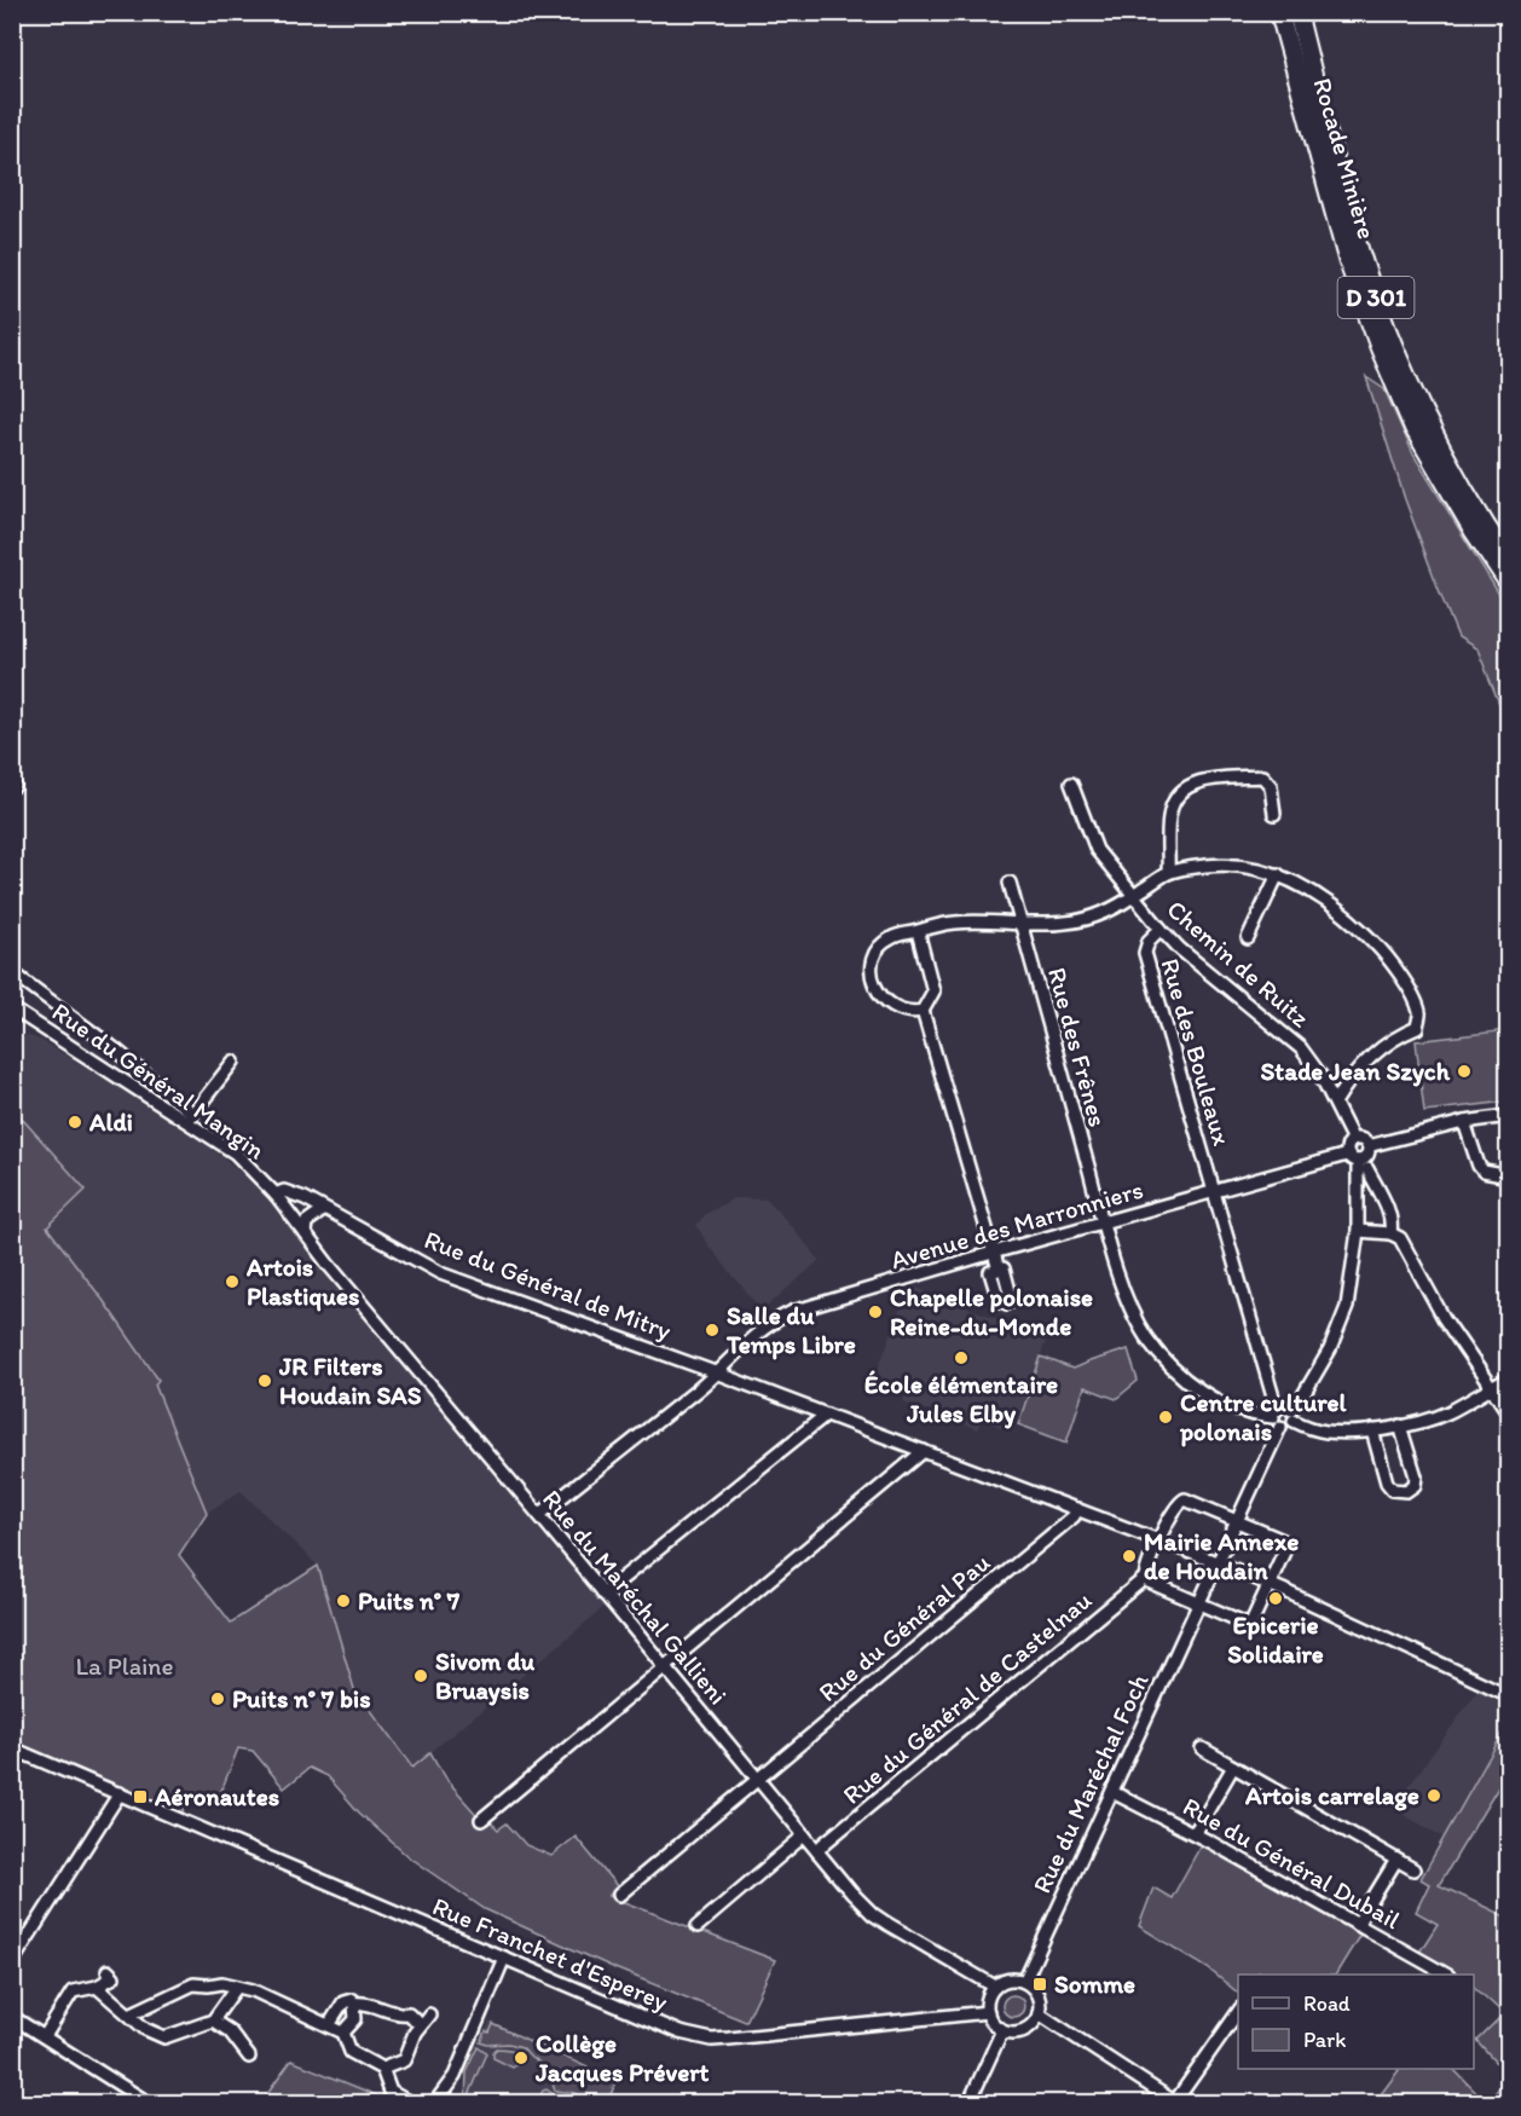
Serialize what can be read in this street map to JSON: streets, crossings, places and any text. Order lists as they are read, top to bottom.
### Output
{
  "streets": {
    "highway": ["Rocade Minière", "D 301"],
    "street": [
      "Chemin de Ruitz",
      "Rue des Frênes",
      "Rue des Bouleaux",
      "Rue du Général Mangin",
      "Avenue des Marronniers",
      "Rue du Général de Mitry",
      "Rue du Maréchal Gallieni",
      "Rue du Général Pau",
      "Rue du Général de Castelnau",
      "Rue du Maréchal Foch",
      "Rue du Général Dubail",
      "Rue Franchet d'Esperey"
    ]
  },
  "crossings": [
    ["Chemin de Ruitz", "Rue des Bouleaux"],
    ["Chemin de Ruitz", "Avenue des Marronniers"],
    ["Rue des Frênes", "Rue des Bouleaux"],
    ["Rue des Frênes", "Avenue des Marronniers"],
    ["Rue des Frênes", "Rue du Maréchal Foch"],
    ["Rue des Bouleaux", "Avenue des Marronniers"],
    ["Rue des Bouleaux", "Rue du Maréchal Foch"],
    ["Rue du Général Mangin", "Rue du Général de Mitry"],
    ["Rue du Général Mangin", "Rue du Maréchal Gallieni"],
    ["Avenue des Marronniers", "Rue du Général de Mitry"],
    ["Avenue des Marronniers", "Rue du Maréchal Gallieni"],
    ["Rue du Général de Mitry", "Rue du Maréchal Gallieni"],
    ["Rue du Général de Mitry", "Rue du Général Pau"],
    ["Rue du Général de Mitry", "Rue du Maréchal Foch"],
    ["Rue du Maréchal Gallieni", "Rue du Général Pau"],
    ["Rue du Maréchal Gallieni", "Rue du Général de Castelnau"],
    ["Rue du Maréchal Gallieni", "Rue du Maréchal Foch"],
    ["Rue du Maréchal Gallieni", "Rue Franchet d'Esperey"],
    ["Rue du Maréchal Foch", "Rue du Général Dubail"],
    ["Rue du Maréchal Foch", "Rue Franchet d'Esperey"]
  ],
  "parks": ["La Plaine"],
  "places": {
    "other": [
      "Stade Jean Szych",
      "Aldi",
      "Artois Plastiques",
      "Chapelle polonaise Reine-du-Monde",
      "Salle du Temps Libre",
      "École élémentaire Jules Elby",
      "JR Filters Houdain SAS",
      "Centre culturel polonais",
      "Mairie Annexe de Houdain",
      "Epicerie Solidaire",
      "Puits n° 7",
      "Sivom du Bruaysis",
      "Puits n° 7 bis",
      "Artois carrelage",
      "Collège Jacques Prévert"
    ],
    "transit": ["Aéronautes", "Somme"]
  },
  "legend": ["Road", "Park"]
}
